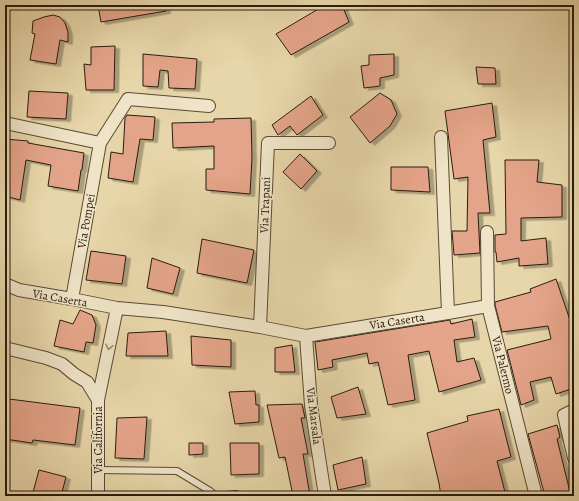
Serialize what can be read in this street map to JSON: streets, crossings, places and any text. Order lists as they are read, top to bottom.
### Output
{
  "streets": {
    "street": [
      "Via Trapani",
      "Via Pompei",
      "Via Caserta",
      "Via Palermo",
      "Via Marsala",
      "Via California"
    ]
  },
  "crossings": [
    ["Via Trapani", "Via Caserta"],
    ["Via Pompei", "Via Caserta"],
    ["Via Caserta", "Via Palermo"],
    ["Via Caserta", "Via Marsala"]
  ]
}
